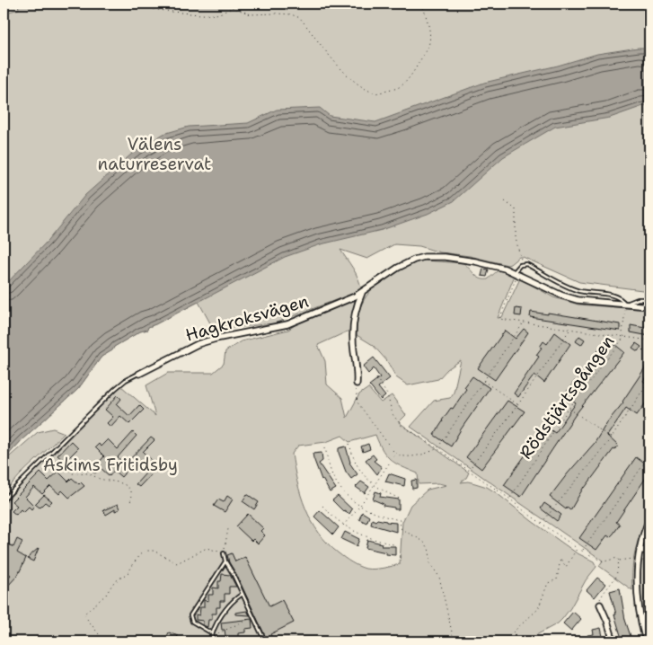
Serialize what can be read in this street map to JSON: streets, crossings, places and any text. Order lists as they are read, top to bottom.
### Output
{
  "streets": {
    "street": ["Hagkroksvägen"],
    "path": ["Rödstjärtsgången"]
  },
  "crossings": [
    ["Hagkroksvägen", "Rödstjärtsgången"]
  ],
  "parks": ["Välens naturreservat", "Askims Fritidsby"]
}
